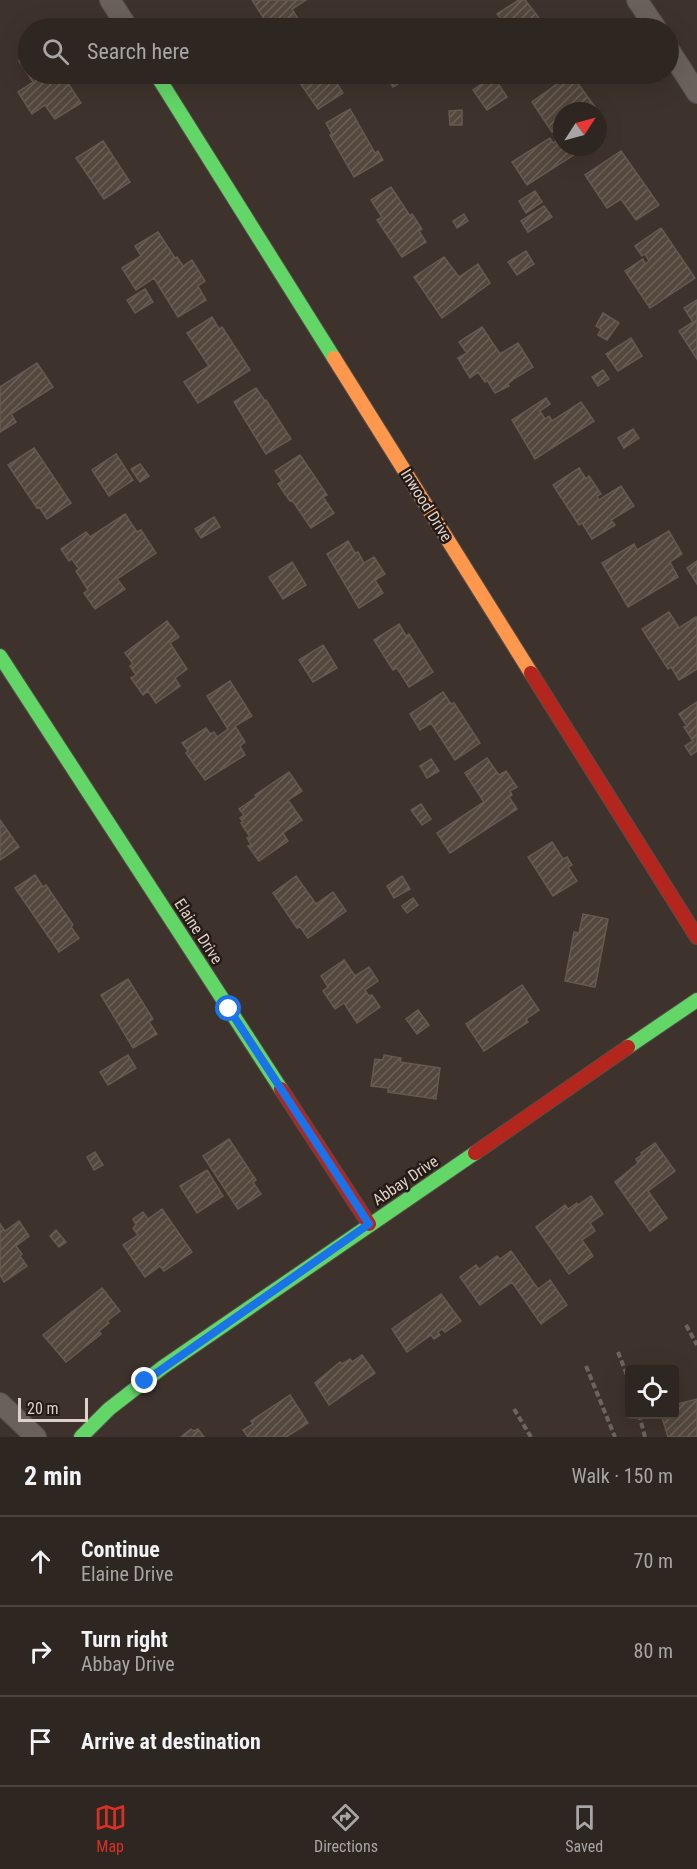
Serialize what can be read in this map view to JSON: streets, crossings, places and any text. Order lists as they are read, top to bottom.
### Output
{
  "streets": {
    "street": ["Inwood Drive", "Elaine Drive", "Abbay Drive"]
  },
  "crossings": [
    ["Elaine Drive", "Abbay Drive"]
  ],
  "scale_bar": "20 m",
  "north": "top right",
  "page": {
    "search": "Search here",
    "scale": "20 m",
    "heading": ["2 min", "Walk · 150 m"],
    "list": [
      ["Continue", "Elaine Drive", "70 m"],
      ["Turn right", "Abbay Drive", "80 m"],
      "Arrive at destination"
    ],
    "nav": ["Map", "Directions", "Saved"]
  }
}
